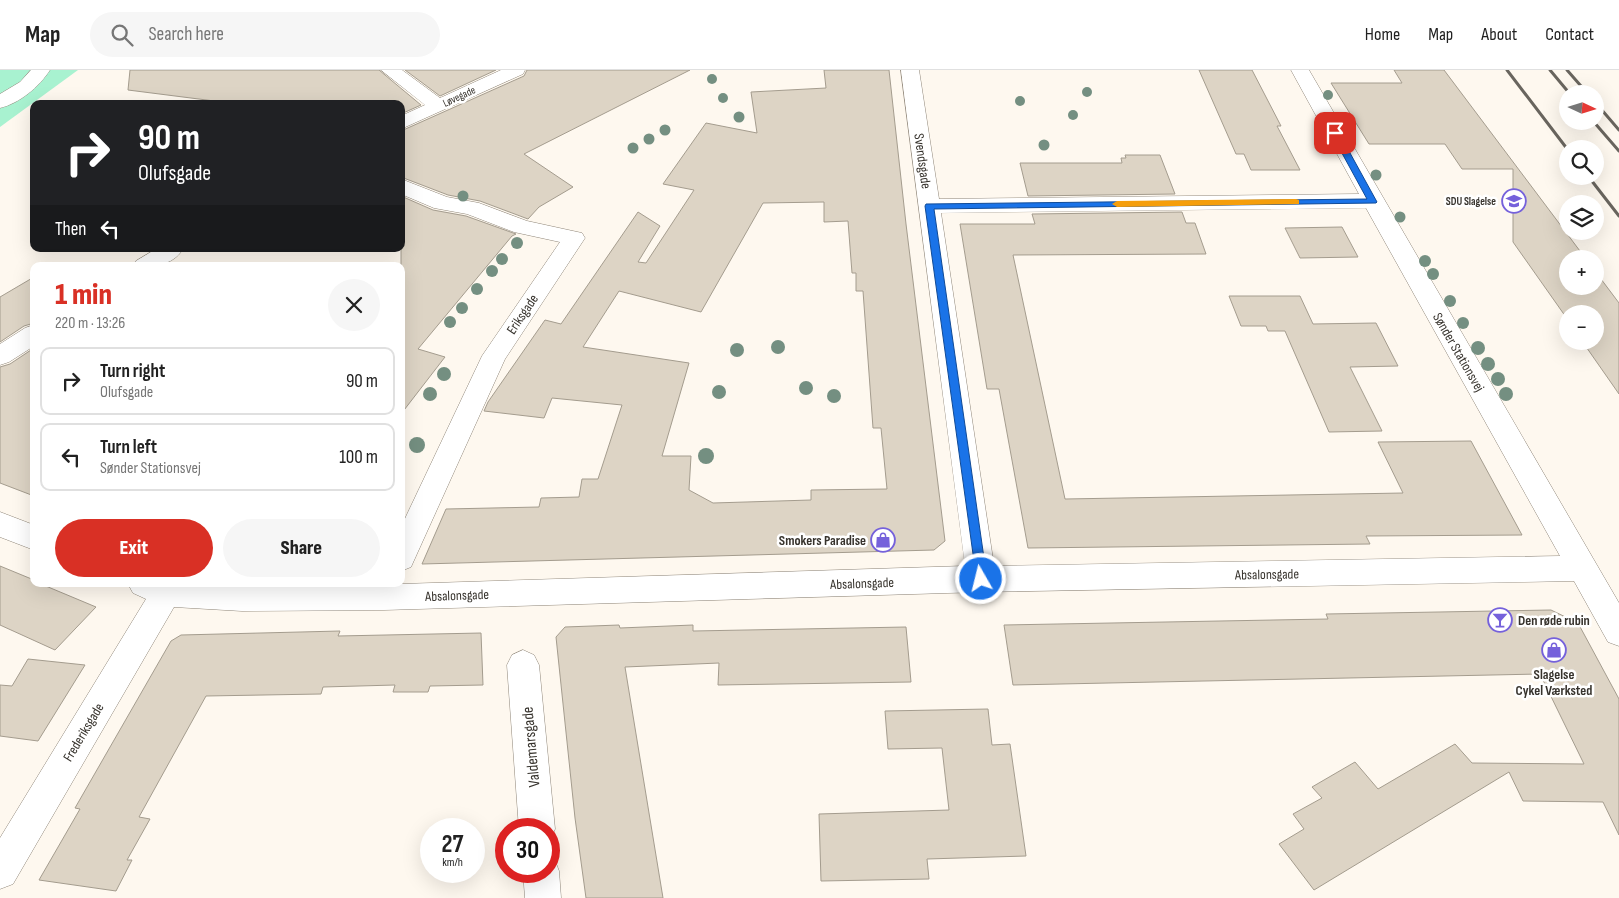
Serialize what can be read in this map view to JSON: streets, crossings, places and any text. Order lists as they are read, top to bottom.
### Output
{
  "streets": {
    "street": [
      "Løvegade",
      "Svendsgade",
      "Eriksgade",
      "Sønder Stationsvej",
      "Absalonsgade",
      "Frederiksgade",
      "Valdemarsgade"
    ]
  },
  "crossings": [
    ["Svendsgade", "Absalonsgade"],
    ["Sønder Stationsvej", "Absalonsgade"],
    ["Absalonsgade", "Frederiksgade"]
  ],
  "places": {
    "school or university": ["SDU Slagelse"],
    "shop": ["Smokers Paradise", "Slagelse Cykel Værksted"],
    "bar": ["Den røde rubin"]
  },
  "north": "right",
  "page": {
    "header": "Map",
    "search": "Search here",
    "nav": [
      "Home",
      "Map",
      "About",
      "Contact"
    ],
    "map_buttons": ["+", "−"],
    "turn": ["90 m", "Olufsgade"],
    "then": "Then",
    "heading": ["1 min", "220 m · 13:26"],
    "list": [
      {
        "name": "Turn right",
        "note": "Olufsgade",
        "value": "90 m"
      },
      {
        "name": "Turn left",
        "note": "Sønder Stationsvej",
        "value": "100 m"
      }
    ],
    "buttons": ["Exit", "Share"],
    "speed": "27 km/h",
    "limit": "30"
  }
}
